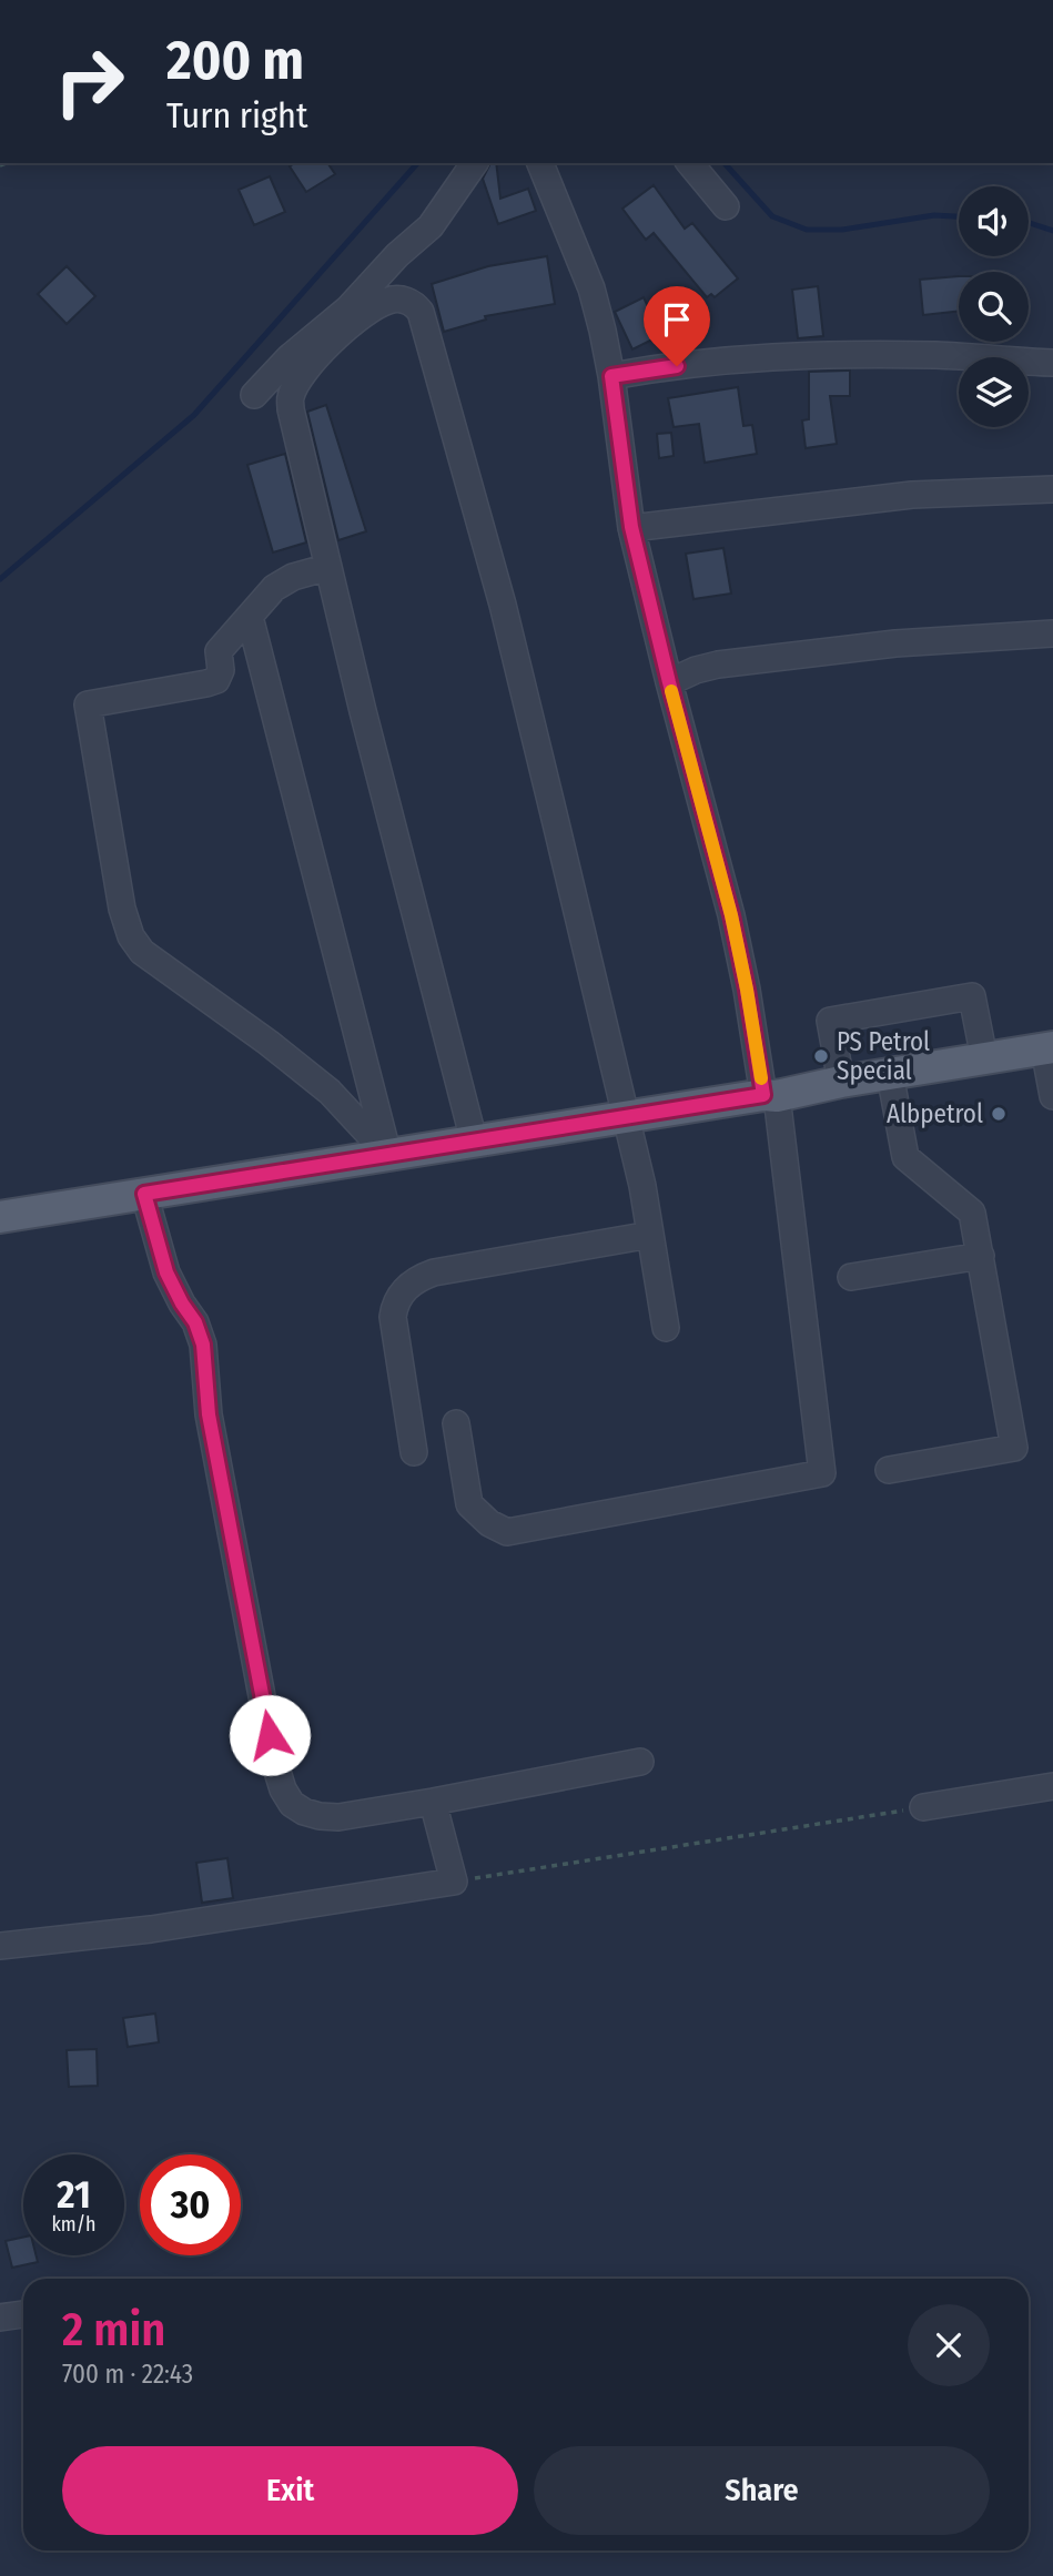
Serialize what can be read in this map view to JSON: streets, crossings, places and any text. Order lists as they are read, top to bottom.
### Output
{
  "places": ["PS Petrol Special", "Albpetrol"],
  "page": {
    "turn": ["200 m", "Turn right"],
    "speed": "21 km/h",
    "limit": "30",
    "heading": ["2 min", "700 m · 22:43"],
    "buttons": ["Exit", "Share"]
  }
}
